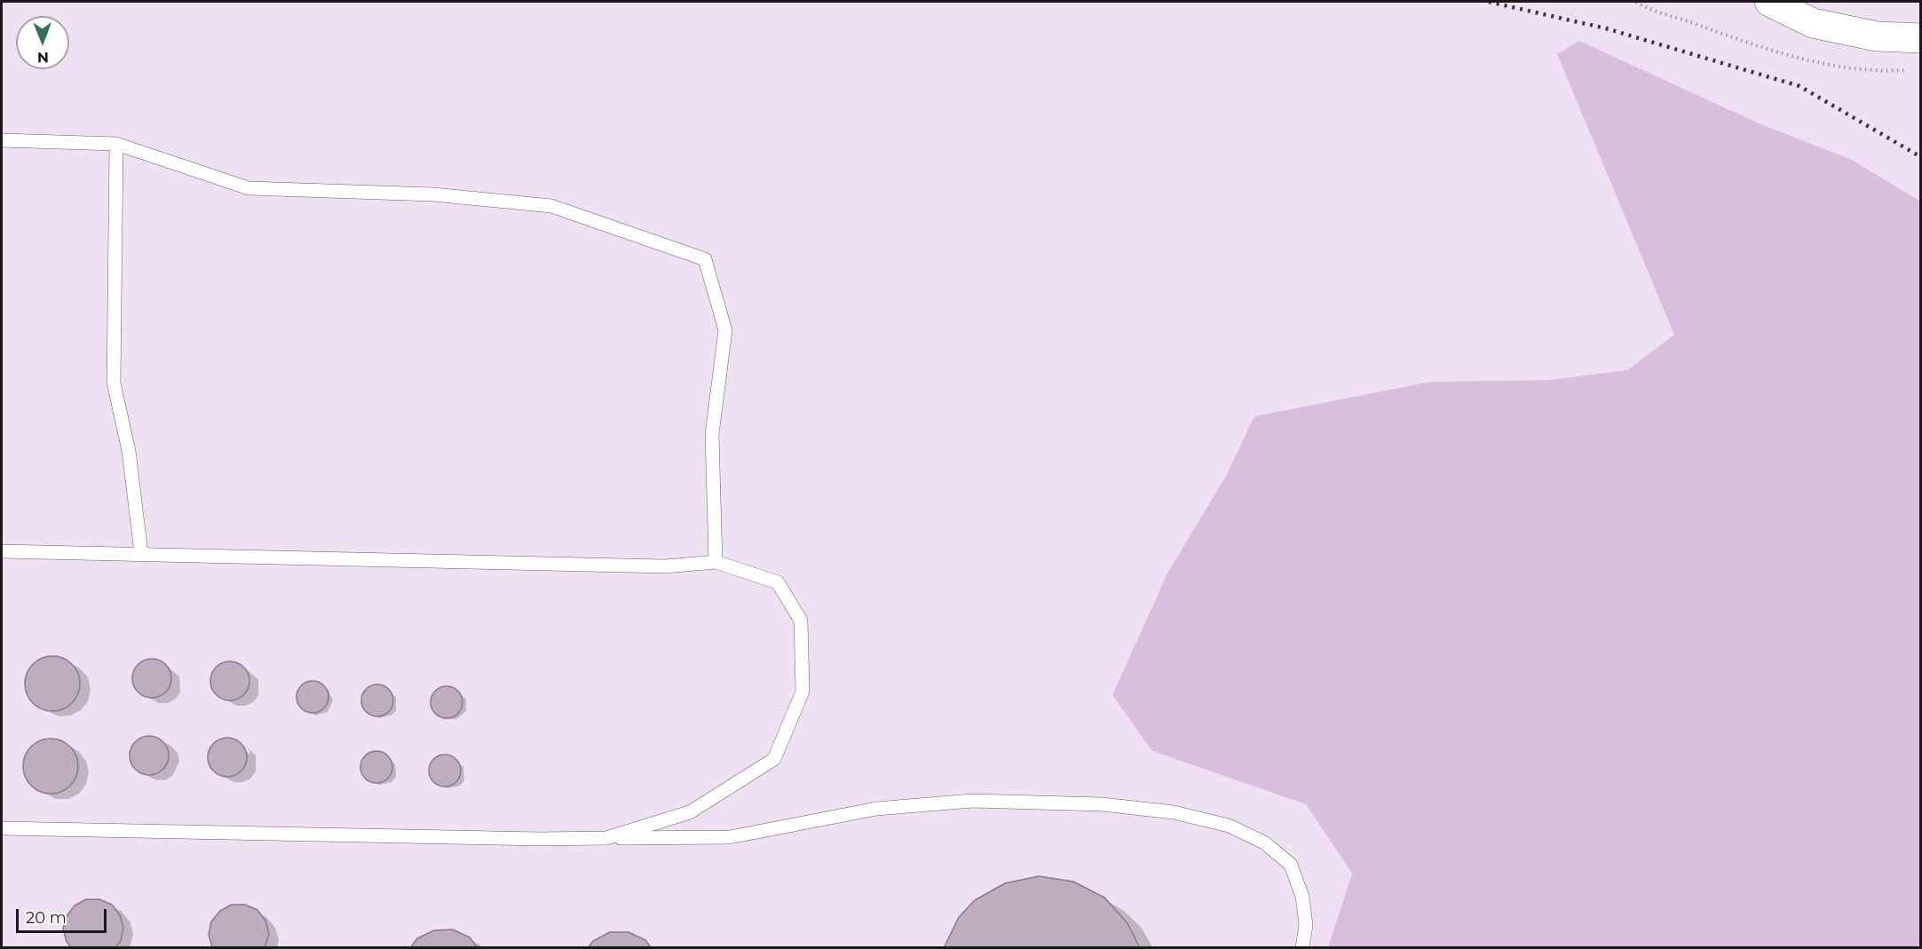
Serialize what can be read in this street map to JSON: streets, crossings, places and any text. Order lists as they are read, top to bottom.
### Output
{
  "scale_bar": "20 m",
  "north": "bottom"
}
